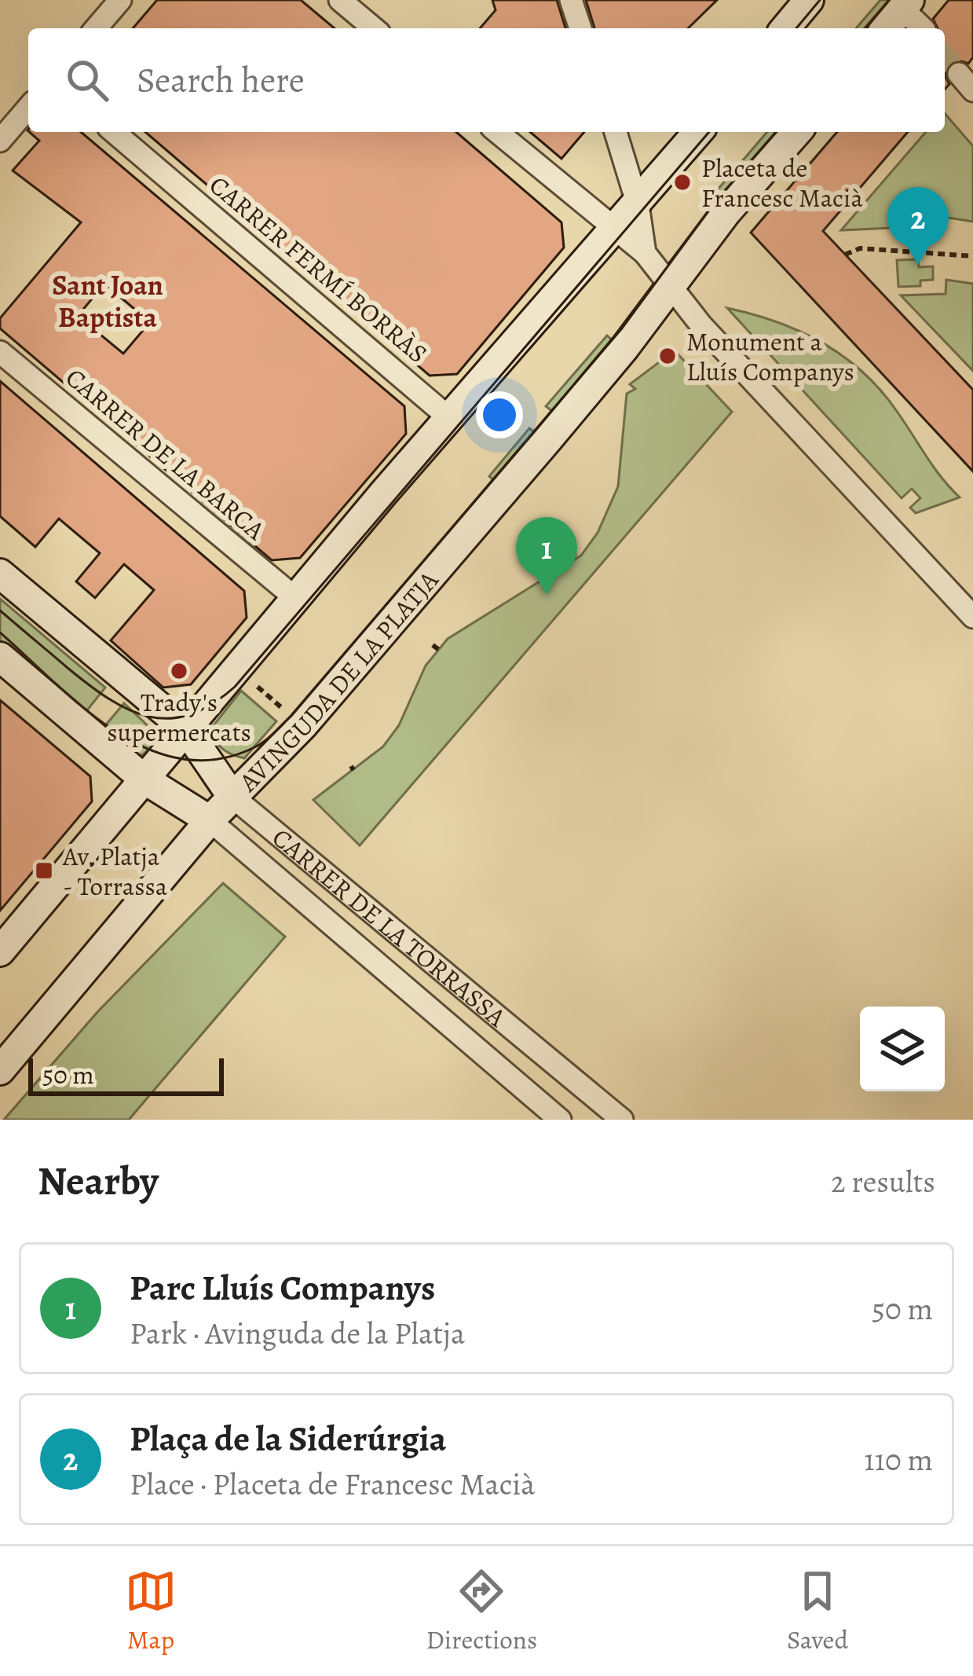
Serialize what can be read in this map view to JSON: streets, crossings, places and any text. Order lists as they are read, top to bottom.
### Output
{
  "streets": {
    "street": [
      "CARRER FERMÍ BORRÀS",
      "CARRER DE LA BARCA",
      "AVINGUDA DE LA PLATJA",
      "CARRER DE LA TORRASSA"
    ]
  },
  "crossings": [
    ["AVINGUDA DE LA PLATJA", "CARRER DE LA TORRASSA"]
  ],
  "districts": ["Sant Joan Baptista"],
  "places": {
    "other": ["Placeta de Francesc Macià", "Monument a Lluís Companys", "Trady's supermercats"],
    "transit": ["Av. Platja - Torrassa"]
  },
  "scale_bar": "50 m",
  "page": {
    "search": "Search here",
    "pins": ["2", "1"],
    "scale": "50 m",
    "heading": ["Nearby", "2 results"],
    "list": [
      {
        "mark": "1",
        "name": "Parc Lluís Companys",
        "note": "Park · Avinguda de la Platja",
        "value": "50 m"
      },
      {
        "mark": "2",
        "name": "Plaça de la Siderúrgia",
        "note": "Place · Placeta de Francesc Macià",
        "value": "110 m"
      }
    ],
    "nav": ["Map", "Directions", "Saved"]
  }
}
